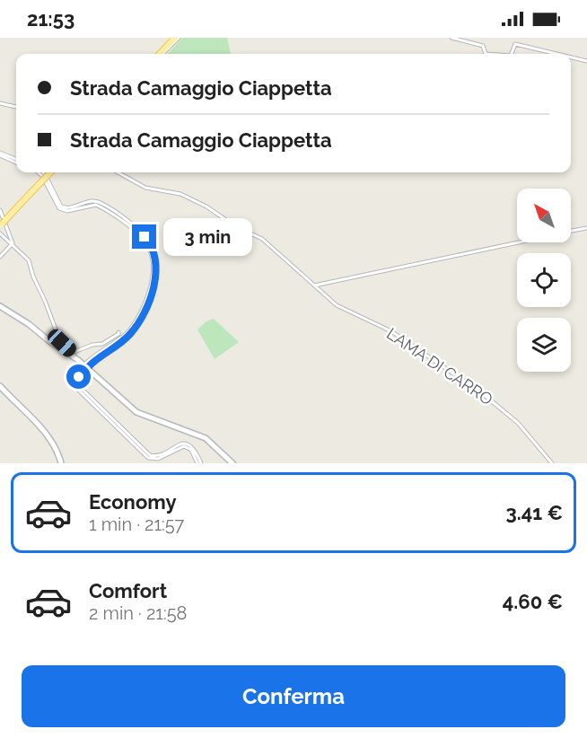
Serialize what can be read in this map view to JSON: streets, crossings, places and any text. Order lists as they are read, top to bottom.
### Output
{
  "streets": {
    "street": ["LAMA DI CARRO"]
  },
  "north": "top left",
  "page": {
    "status": "21:53",
    "banner": ["Strada Camaggio Ciappetta", "Strada Camaggio Ciappetta"],
    "bubble": "3 min",
    "list": [
      {
        "name": "Economy",
        "note": "1 min · 21:57",
        "value": "3.41 €"
      },
      {
        "name": "Comfort",
        "note": "2 min · 21:58",
        "value": "4.60 €"
      }
    ],
    "buttons": "Conferma"
  }
}
